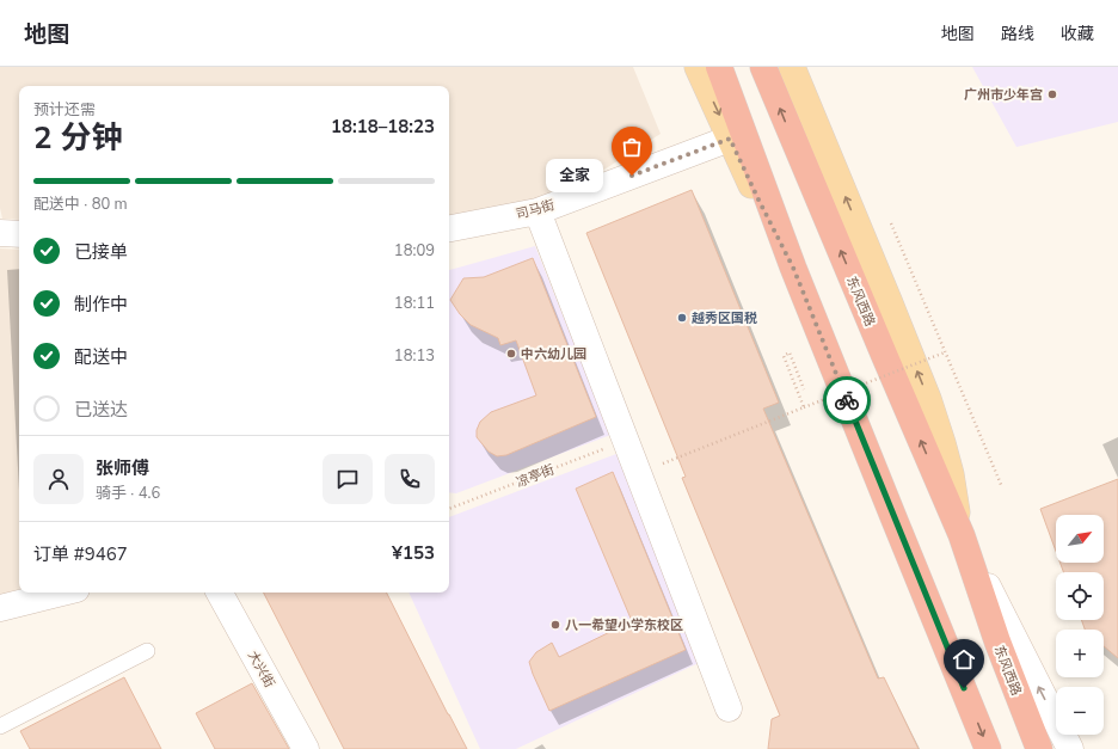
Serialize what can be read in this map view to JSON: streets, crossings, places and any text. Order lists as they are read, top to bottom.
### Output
{
  "streets": {
    "highway": ["东风西路"],
    "street": ["司马街", "大兴街"],
    "path": ["凉亭街"]
  },
  "places": [
    "广州市少年宫",
    "全家",
    "越秀区国税",
    "中六幼儿园",
    "八一希望小学东校区"
  ],
  "north": "top right",
  "page": {
    "header": "地图",
    "nav": ["地图", "路线", "收藏"],
    "heading": ["2 分钟", "预计还需", "18:18–18:23"],
    "panel": [
      "张师傅",
      "骑手 · 4.6",
      "订单 #9467",
      "¥153"
    ],
    "bubble": "全家",
    "bar": "配送中 · 80 m",
    "list": [
      ["已接单", "18:09"],
      ["制作中", "18:11"],
      ["配送中", "18:13"],
      "已送达"
    ],
    "map_buttons": ["+", "−"]
  }
}
